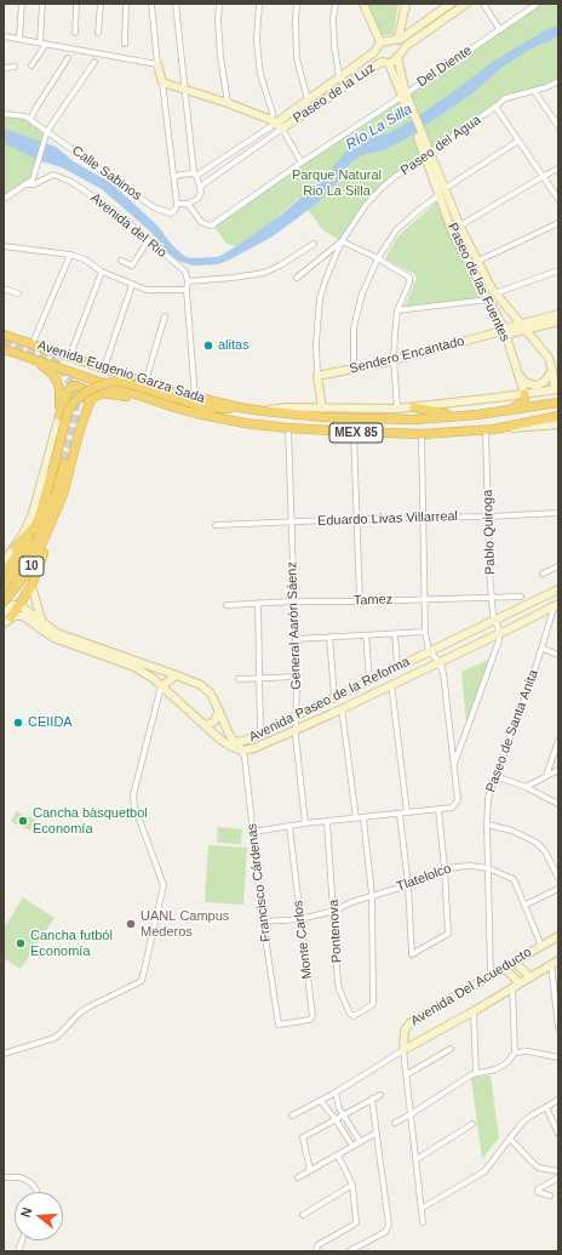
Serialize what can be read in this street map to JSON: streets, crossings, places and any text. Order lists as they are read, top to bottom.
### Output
{
  "streets": {
    "highway": ["Avenida Eugenio Garza Sada", "MEX 85", "10"],
    "street": [
      "Del Diente",
      "Paseo de la Luz",
      "Paseo del Agua",
      "Calle Sabinos",
      "Avenida del Rio",
      "Paseo de las Fuentes",
      "Sendero Encantado",
      "Eduardo Livas Villarreal",
      "Pablo Quiroga",
      "Tamez",
      "General Aarón Sáenz",
      "Avenida Paseo de la Reforma",
      "Paseo de Santa Anita",
      "Tlatelolco",
      "Francisco Cárdenas",
      "Pontenova",
      "Monte Carlos",
      "Avenida Del Acueducto"
    ]
  },
  "crossings": [
    ["Del Diente", "Paseo de la Luz"],
    ["Del Diente", "Calle Sabinos"],
    ["Del Diente", "Paseo de las Fuentes"],
    ["Paseo de la Luz", "Calle Sabinos"],
    ["Paseo de la Luz", "Paseo de las Fuentes"],
    ["Paseo del Agua", "Paseo de las Fuentes"],
    ["Paseo del Agua", "Sendero Encantado"],
    ["Paseo de las Fuentes", "Sendero Encantado"],
    ["Avenida Eugenio Garza Sada", "Pablo Quiroga"],
    ["Avenida Eugenio Garza Sada", "10"],
    ["Avenida Eugenio Garza Sada", "General Aarón Sáenz"],
    ["Eduardo Livas Villarreal", "Pablo Quiroga"],
    ["Eduardo Livas Villarreal", "General Aarón Sáenz"],
    ["Pablo Quiroga", "Tamez"],
    ["Pablo Quiroga", "Avenida Paseo de la Reforma"],
    ["Tamez", "General Aarón Sáenz"],
    ["General Aarón Sáenz", "Avenida Paseo de la Reforma"],
    ["Avenida Paseo de la Reforma", "Paseo de Santa Anita"],
    ["Avenida Paseo de la Reforma", "Francisco Cárdenas"],
    ["Paseo de Santa Anita", "Tlatelolco"],
    ["Paseo de Santa Anita", "Avenida Del Acueducto"],
    ["Tlatelolco", "Francisco Cárdenas"],
    ["Tlatelolco", "Pontenova"],
    ["Tlatelolco", "Monte Carlos"],
    ["Tlatelolco", "Avenida Del Acueducto"],
    ["Francisco Cárdenas", "Monte Carlos"]
  ],
  "water": ["Río La Silla"],
  "parks": ["Parque Natural Rio La Silla"],
  "places": [
    "alitas",
    "CEIIDA",
    "Cancha bàsquetbol Economía",
    "UANL Campus Mederos",
    "Cancha futból Economía"
  ],
  "north": "left"
}
